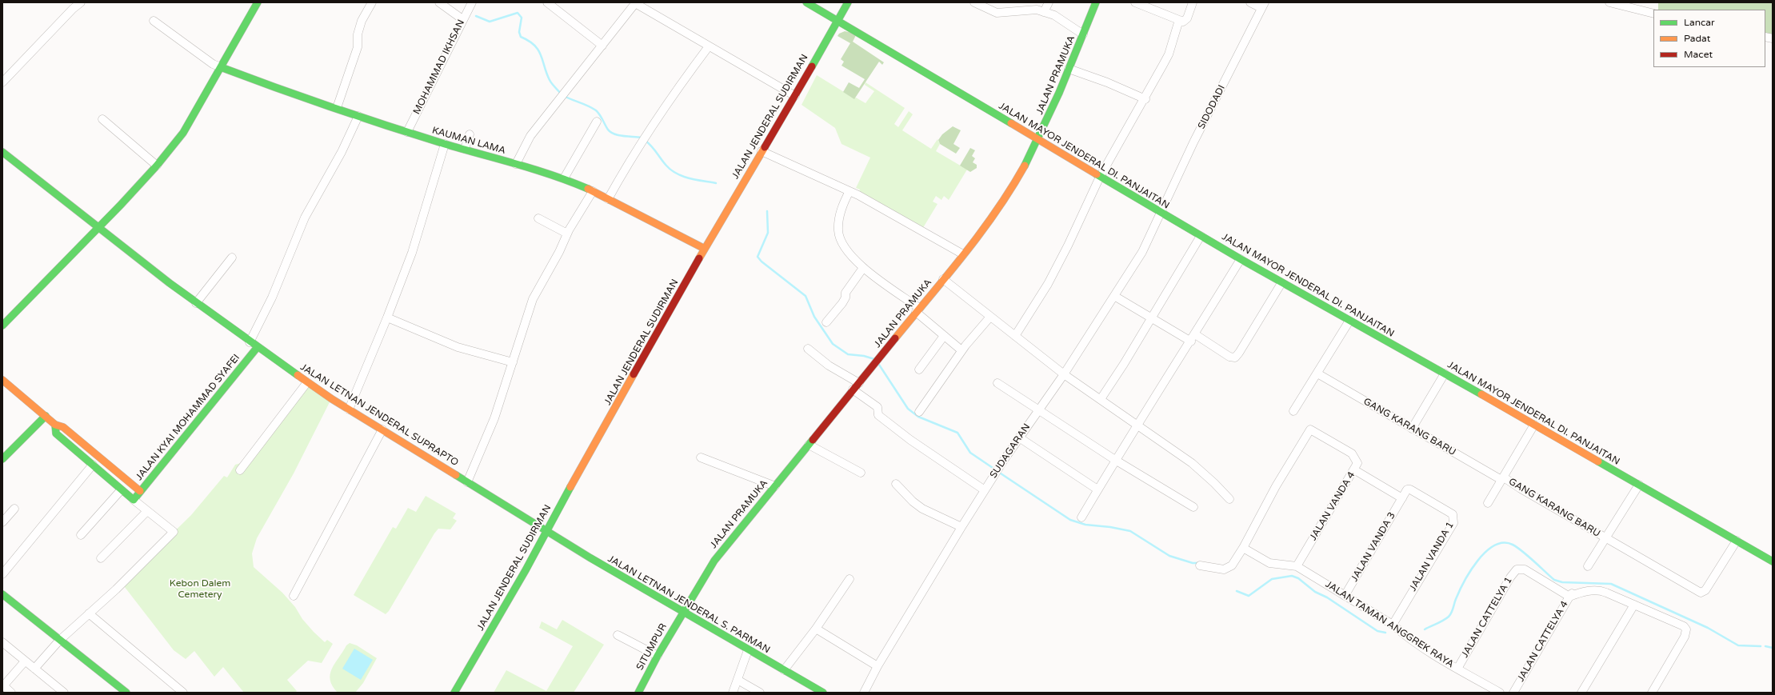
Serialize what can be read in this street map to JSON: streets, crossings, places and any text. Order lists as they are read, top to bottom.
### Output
{
  "streets": {
    "street": [
      "MOHAMMAD IKHSAN",
      "JALAN PRAMUKA",
      "SIDODADI",
      "JALAN JENDERAL SUDIRMAN",
      "KAUMAN LAMA",
      "JALAN MAYOR JENDERAL DI. PANJAITAN",
      "JALAN LETNAN JENDERAL SUPRAPTO",
      "JALAN KYAI MOHAMMAD SYAFEI",
      "GANG KARANG BARU",
      "SUDAGARAN",
      "JALAN VANDA 4",
      "JALAN VANDA 3",
      "JALAN VANDA 1",
      "JALAN LETNAN JENDERAL S. PARMAN",
      "JALAN CATTELYA 1",
      "JALAN TAMAN ANGGREK RAYA",
      "JALAN CATTELYA 4",
      "SITUMPUR"
    ]
  },
  "crossings": [
    ["MOHAMMAD IKHSAN", "KAUMAN LAMA"],
    ["JALAN PRAMUKA", "JALAN MAYOR JENDERAL DI. PANJAITAN"],
    ["JALAN PRAMUKA", "JALAN LETNAN JENDERAL S. PARMAN"],
    ["JALAN PRAMUKA", "SITUMPUR"],
    ["SIDODADI", "JALAN MAYOR JENDERAL DI. PANJAITAN"],
    ["SIDODADI", "SUDAGARAN"],
    ["JALAN JENDERAL SUDIRMAN", "KAUMAN LAMA"],
    ["JALAN JENDERAL SUDIRMAN", "JALAN MAYOR JENDERAL DI. PANJAITAN"],
    ["JALAN JENDERAL SUDIRMAN", "JALAN LETNAN JENDERAL SUPRAPTO"],
    ["JALAN JENDERAL SUDIRMAN", "JALAN LETNAN JENDERAL S. PARMAN"],
    ["JALAN MAYOR JENDERAL DI. PANJAITAN", "GANG KARANG BARU"],
    ["JALAN MAYOR JENDERAL DI. PANJAITAN", "SUDAGARAN"],
    ["JALAN LETNAN JENDERAL SUPRAPTO", "JALAN KYAI MOHAMMAD SYAFEI"],
    ["JALAN LETNAN JENDERAL SUPRAPTO", "JALAN LETNAN JENDERAL S. PARMAN"],
    ["JALAN VANDA 4", "JALAN TAMAN ANGGREK RAYA"],
    ["JALAN VANDA 3", "JALAN VANDA 1"],
    ["JALAN VANDA 3", "JALAN TAMAN ANGGREK RAYA"],
    ["JALAN VANDA 1", "JALAN TAMAN ANGGREK RAYA"],
    ["JALAN LETNAN JENDERAL S. PARMAN", "SITUMPUR"],
    ["JALAN CATTELYA 1", "JALAN TAMAN ANGGREK RAYA"],
    ["JALAN CATTELYA 1", "JALAN CATTELYA 4"]
  ],
  "parks": ["Kebon Dalem Cemetery"],
  "legend": ["Lancar", "Padat", "Macet"]
}
